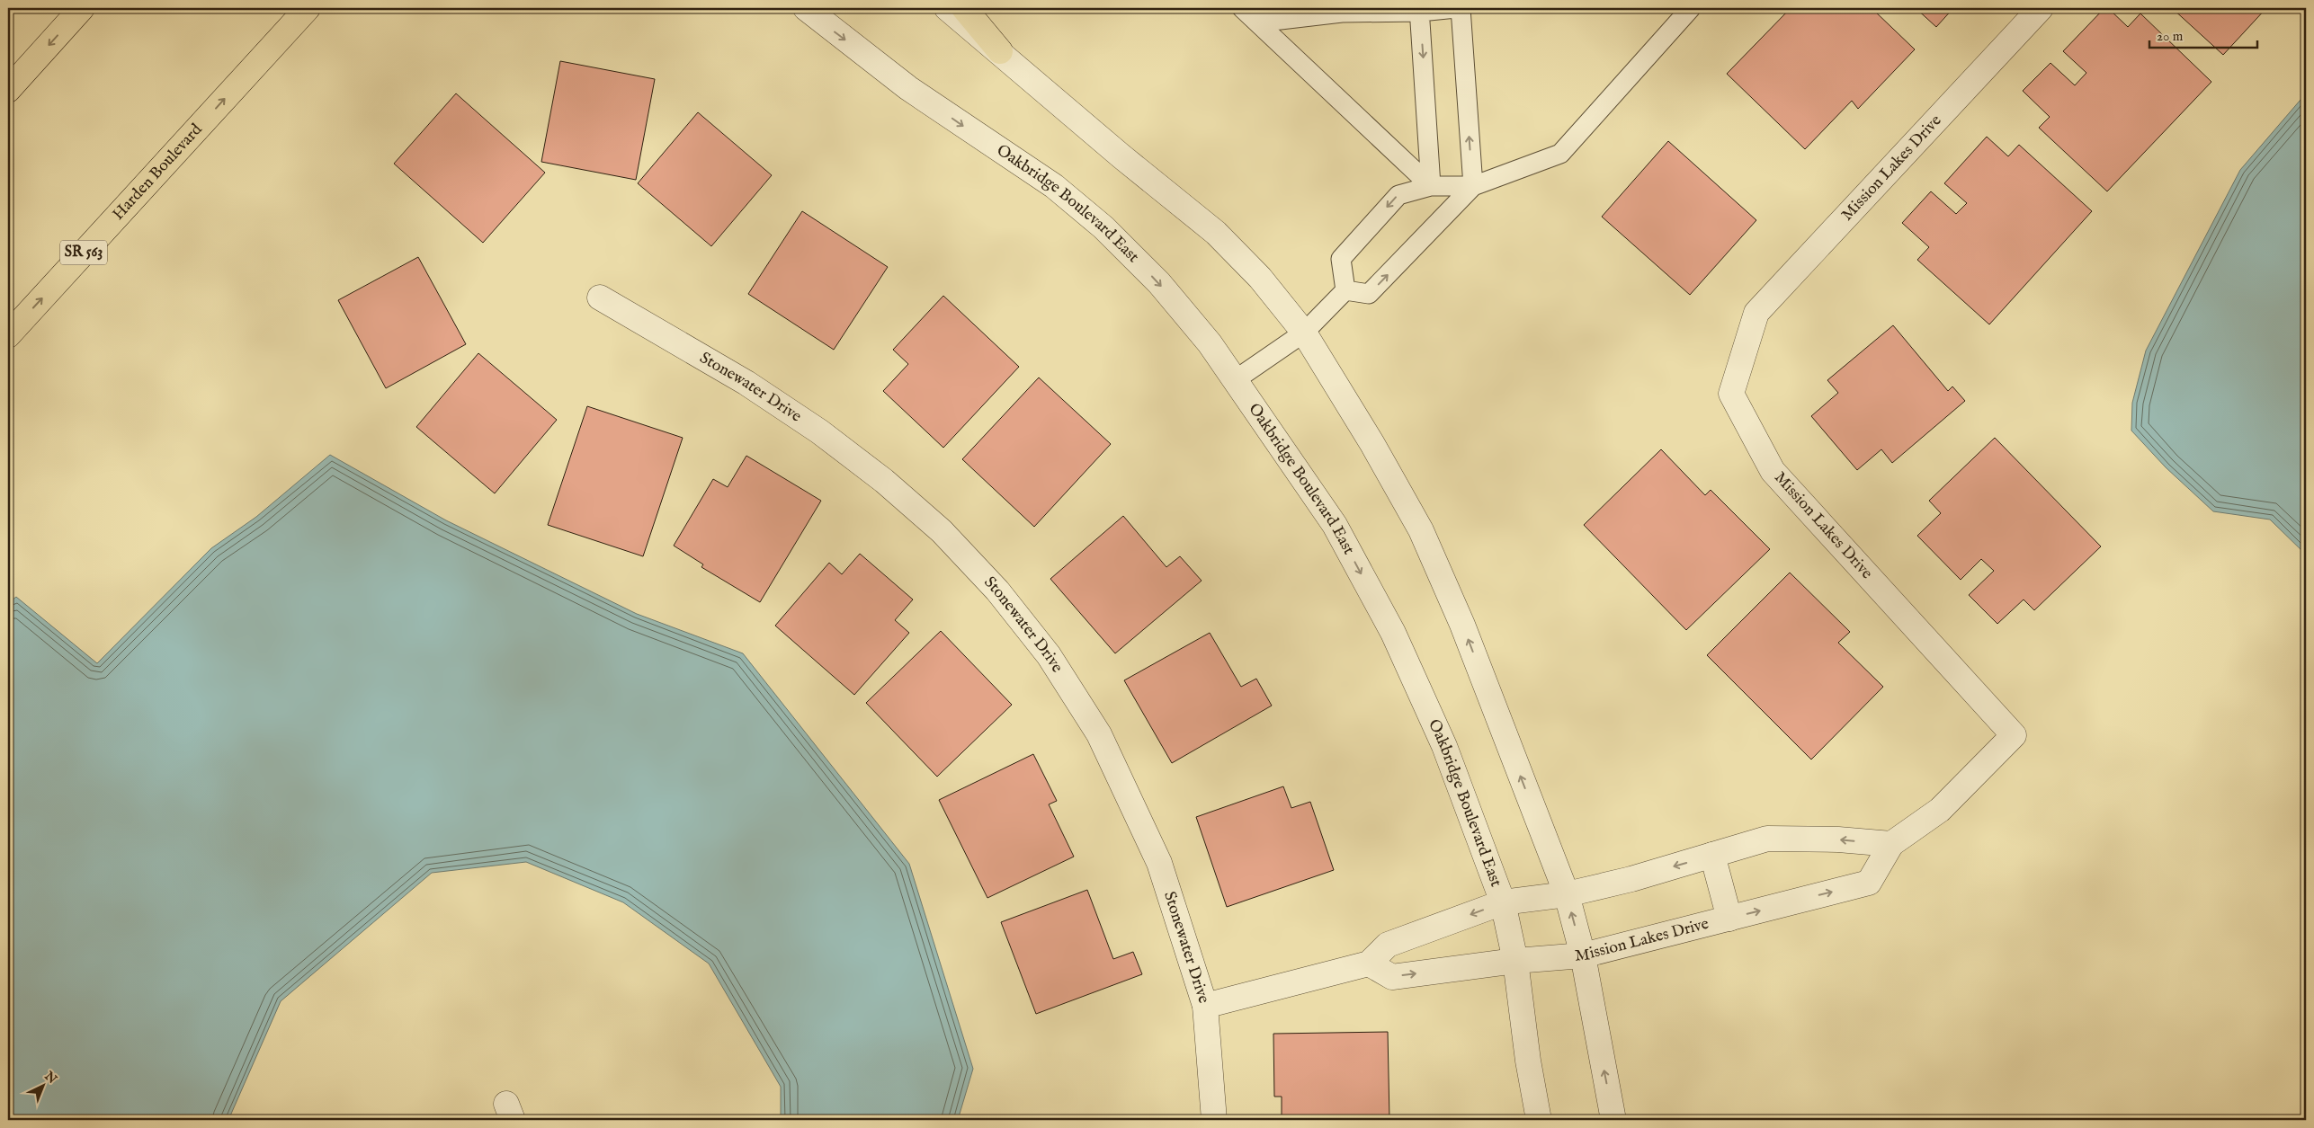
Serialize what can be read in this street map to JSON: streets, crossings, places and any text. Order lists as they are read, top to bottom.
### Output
{
  "streets": {
    "main road": ["Harden Boulevard", "SR 563"],
    "street": ["Mission Lakes Drive", "Oakbridge Boulevard East", "Stonewater Drive"]
  },
  "crossings": [
    ["Mission Lakes Drive", "Oakbridge Boulevard East"]
  ],
  "one_way": ["Harden Boulevard"],
  "scale_bar": "20 m",
  "north": "top right"
}
